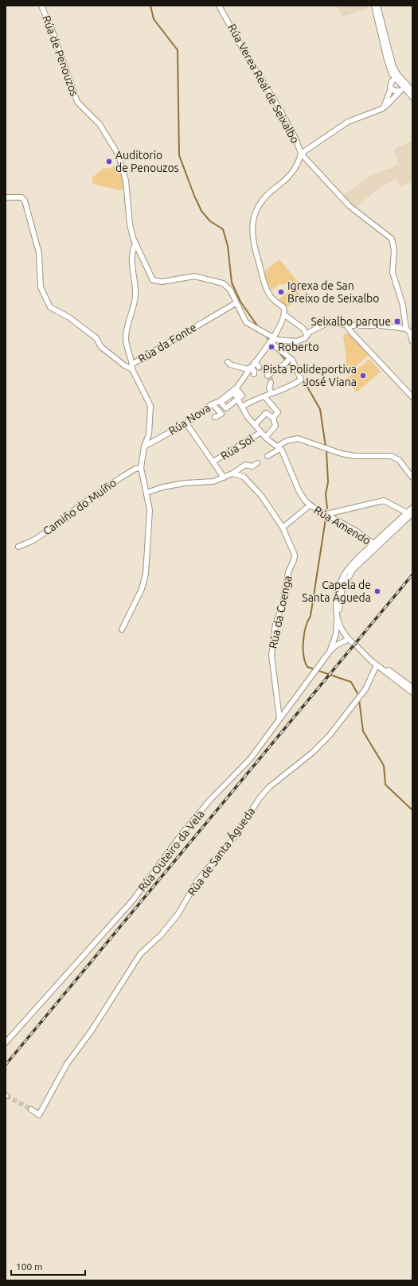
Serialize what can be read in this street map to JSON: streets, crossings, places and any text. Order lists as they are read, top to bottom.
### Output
{
  "streets": {
    "street": [
      "Rúa de Penouzos",
      "Rúa Verea Real de Seixalbo",
      "Rúa da Fonte",
      "Rúa Nova",
      "Rúa Sol",
      "Camiño do Muíño",
      "Rúa Amendo",
      "Rúa da Coenga",
      "Rúa Outeiro da Vela",
      "Rúa de Santa Águeda"
    ]
  },
  "crossings": [
    ["Rúa de Penouzos", "Rúa da Fonte"],
    ["Rúa da Fonte", "Rúa Nova"],
    ["Rúa da Fonte", "Camiño do Muíño"],
    ["Rúa da Coenga", "Rúa Outeiro da Vela"]
  ],
  "places": {
    "other": [
      "Auditorio de Penouzos",
      "Igrexa de San Breixo de Seixalbo",
      "Roberto",
      "Pista Polideportiva José Viana",
      "Capela de Santa Águeda"
    ],
    "transit": ["Seixalbo parque"]
  },
  "scale_bar": "100 m"
}
